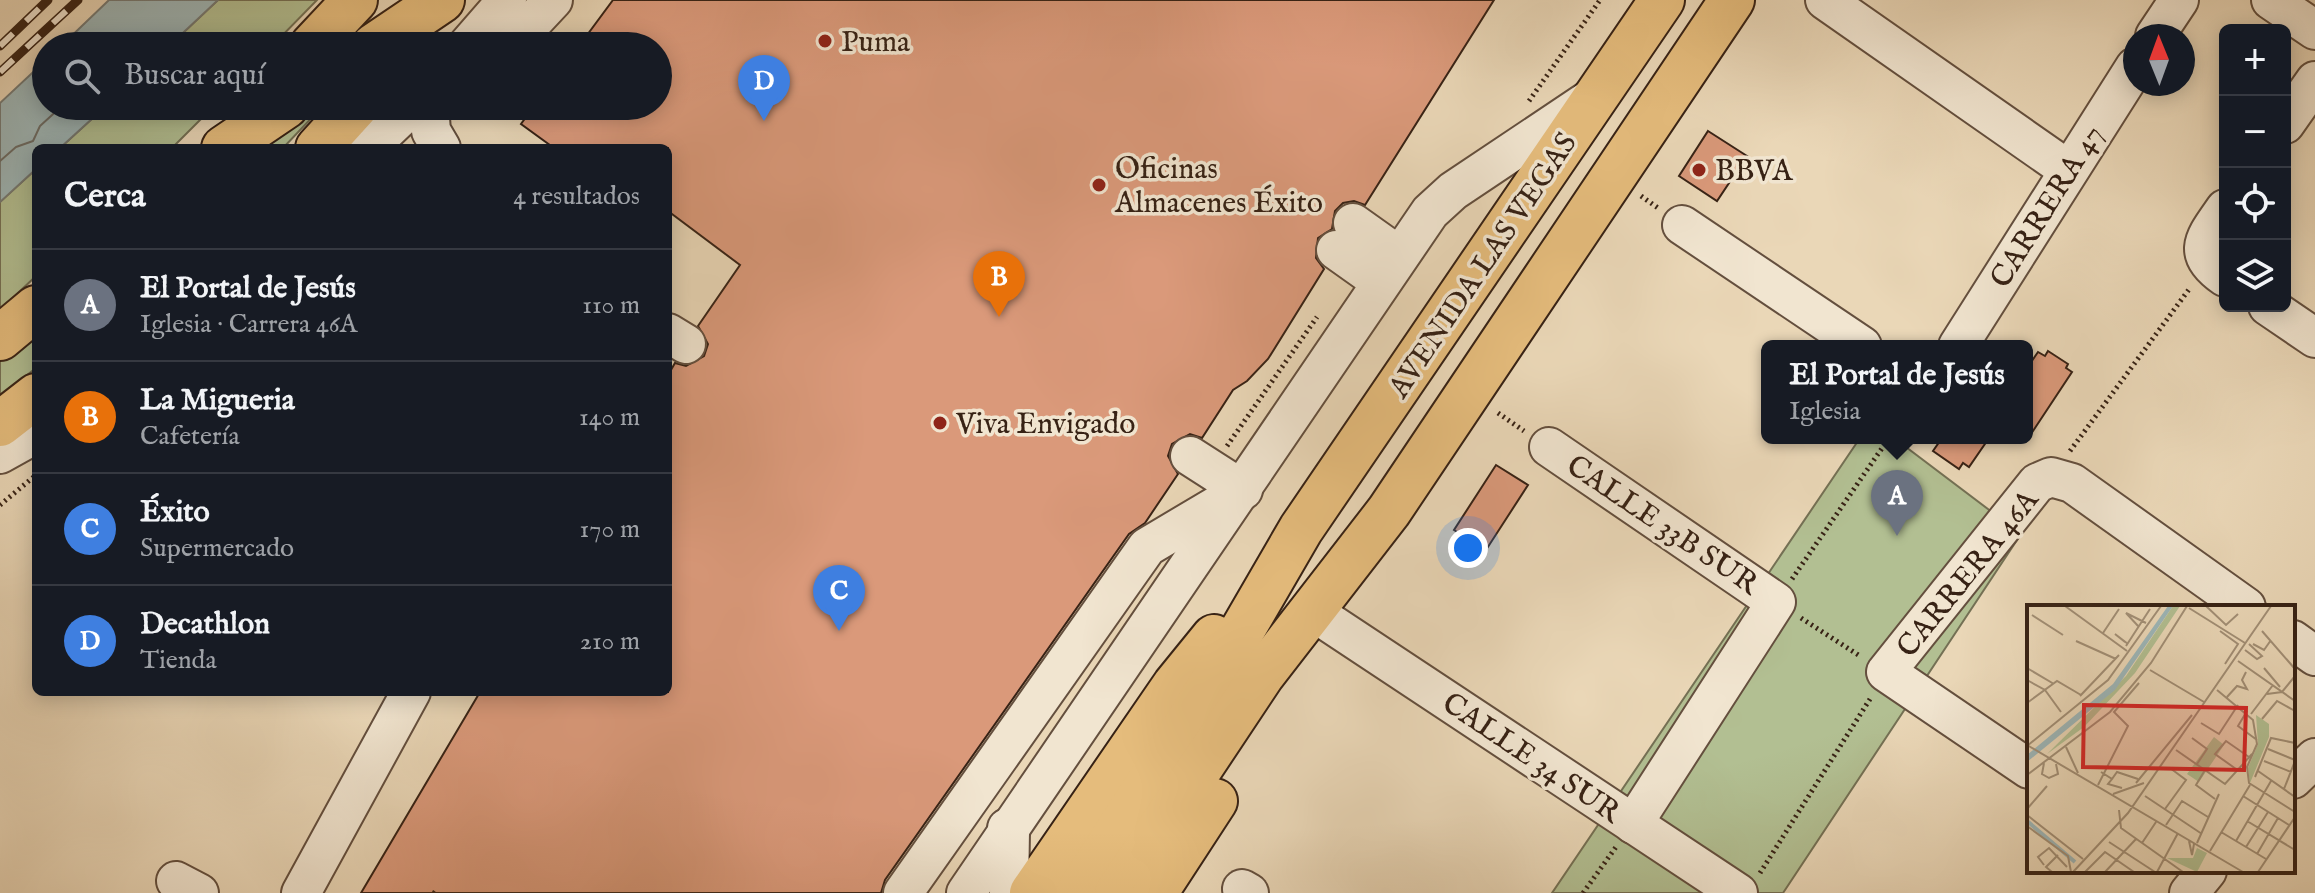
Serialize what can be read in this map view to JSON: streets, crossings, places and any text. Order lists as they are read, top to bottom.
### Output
{
  "streets": {
    "main road": ["AVENIDA LAS VEGAS"],
    "street": [
      "CARRERA 47",
      "CALLE 33B SUR",
      "CARRERA 46A",
      "CALLE 34 SUR"
    ]
  },
  "crossings": [
    ["AVENIDA LAS VEGAS", "CALLE 34 SUR"]
  ],
  "places": [
    "Puma",
    "BBVA",
    "Oficinas Almacenes Éxito",
    "Viva Envigado"
  ],
  "north": "top",
  "page": {
    "map_buttons": ["+", "−"],
    "search": "Buscar aquí",
    "pins": [
      "D",
      "B",
      "A",
      "C"
    ],
    "heading": ["Cerca", "4 resultados"],
    "list": [
      {
        "mark": "A",
        "name": "El Portal de Jesús",
        "note": "Iglesia · Carrera 46A",
        "value": "110 m"
      },
      {
        "mark": "B",
        "name": "La Migueria",
        "note": "Cafetería",
        "value": "140 m"
      },
      {
        "mark": "C",
        "name": "Éxito",
        "note": "Supermercado",
        "value": "170 m"
      },
      {
        "mark": "D",
        "name": "Decathlon",
        "note": "Tienda",
        "value": "210 m"
      }
    ],
    "popup": ["El Portal de Jesús", "Iglesia"]
  }
}
